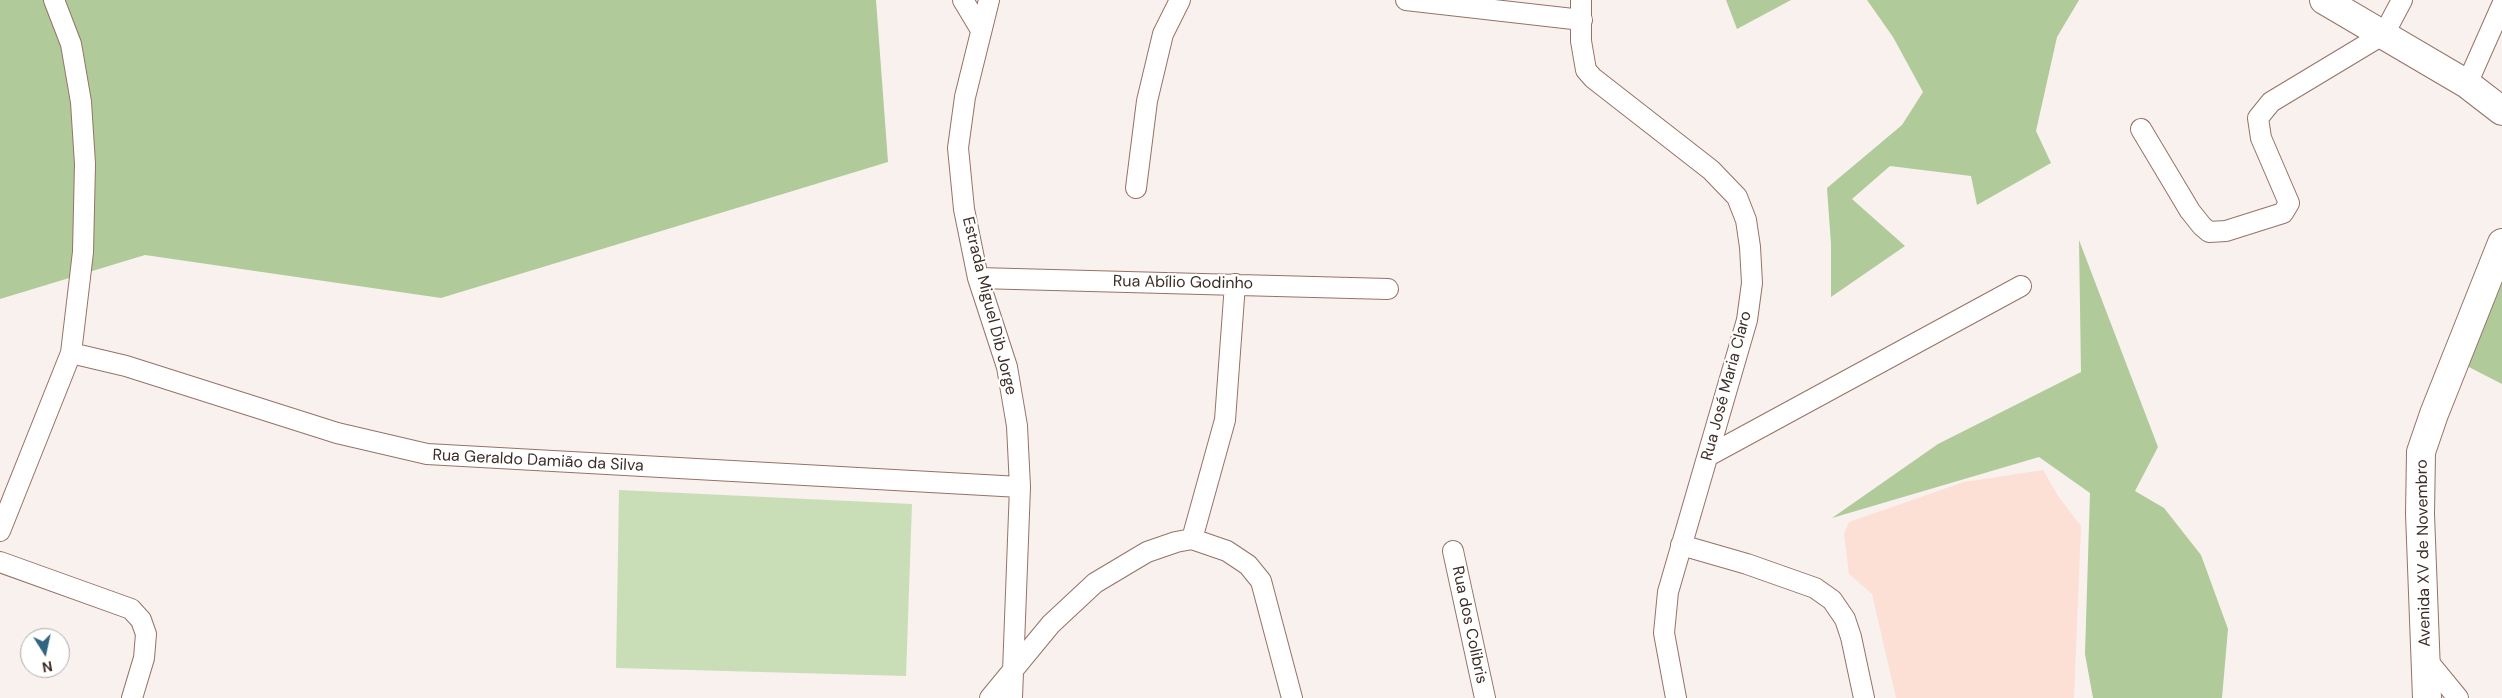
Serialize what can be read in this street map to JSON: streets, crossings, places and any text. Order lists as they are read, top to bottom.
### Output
{
  "streets": {
    "street": [
      "Rua Abílio Godinho",
      "Estrada Miguel Dib Jorge",
      "Rua José Maria Claro",
      "Rua Geraldo Damião da Silva",
      "Avenida XV de Novembro",
      "Rua dos Colibris"
    ]
  },
  "crossings": [
    ["Rua Abílio Godinho", "Estrada Miguel Dib Jorge"],
    ["Estrada Miguel Dib Jorge", "Rua Geraldo Damião da Silva"]
  ],
  "north": "bottom"
}
